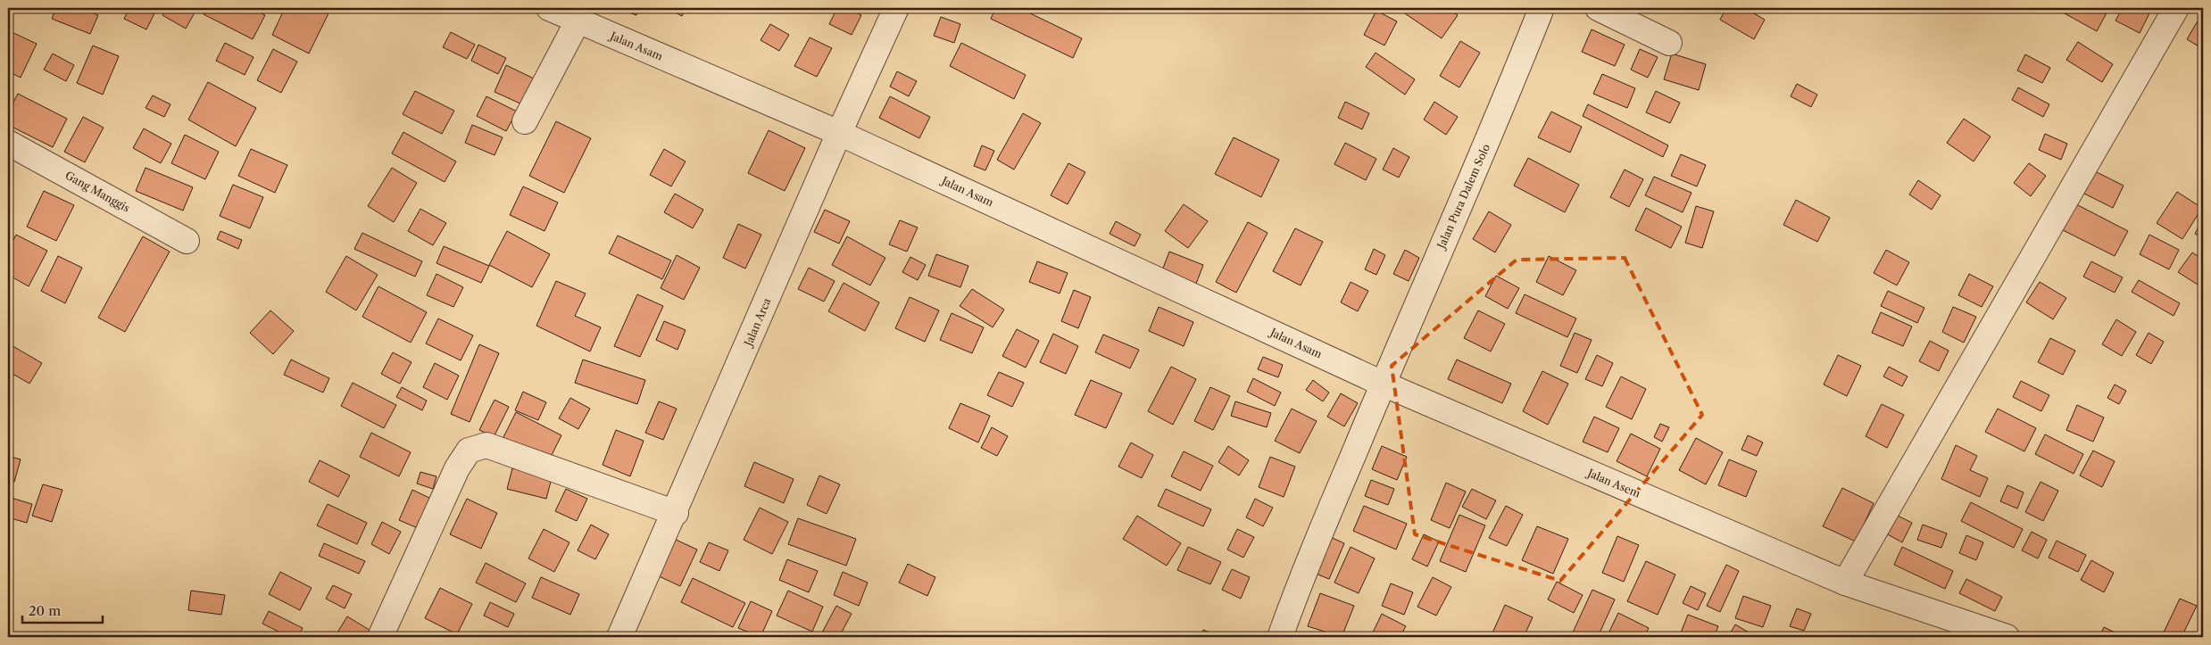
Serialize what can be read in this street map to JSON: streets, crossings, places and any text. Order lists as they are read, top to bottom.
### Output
{
  "streets": {
    "street": [
      "Jalan Asam",
      "Gang Manggis",
      "Jalan Pura Dalem Solo",
      "Jalan Arca",
      "Jalan Asem"
    ]
  },
  "crossings": [
    ["Jalan Asam", "Jalan Pura Dalem Solo"],
    ["Jalan Asam", "Jalan Arca"],
    ["Jalan Asam", "Jalan Asem"],
    ["Jalan Pura Dalem Solo", "Jalan Asem"]
  ],
  "scale_bar": "20 m"
}
